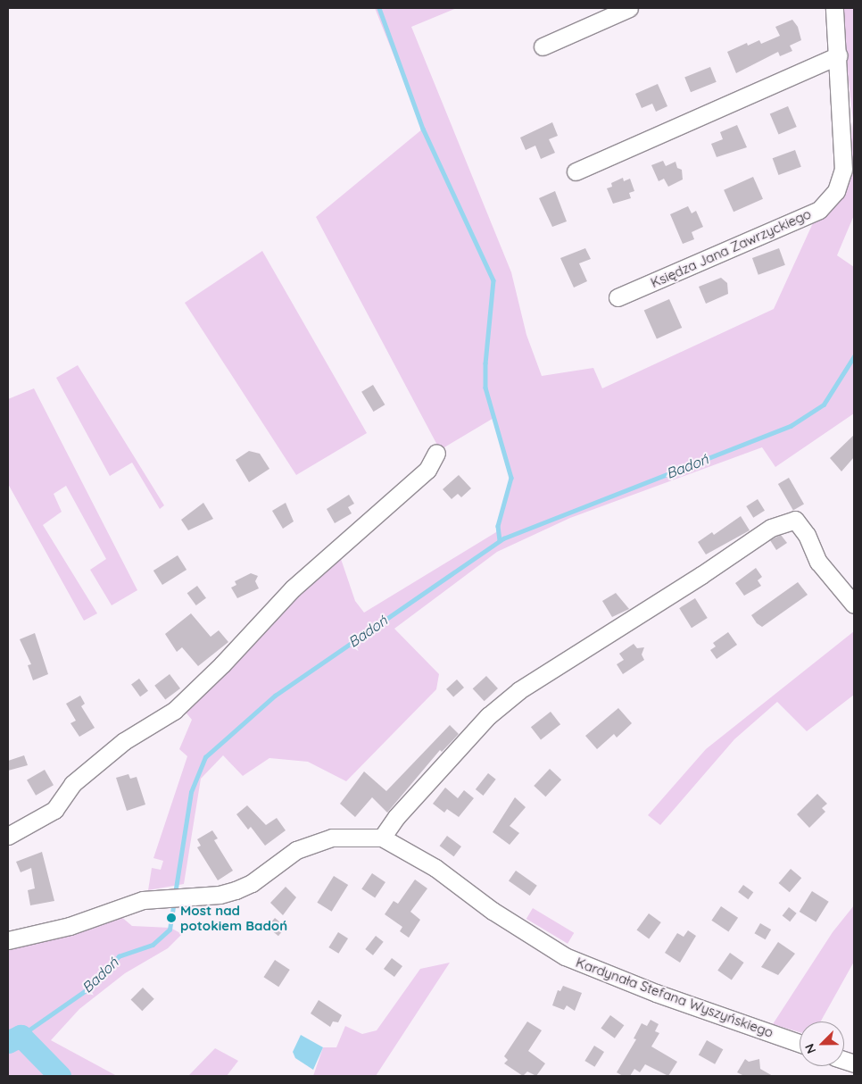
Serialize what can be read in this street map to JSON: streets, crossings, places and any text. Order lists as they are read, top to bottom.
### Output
{
  "streets": {
    "street": ["Księdza Jana Zawrzyckiego", "Kardynała Stefana Wyszyńskiego"]
  },
  "water": ["Badoń"],
  "places": ["Most nad potokiem Badoń"],
  "north": "bottom left"
}
